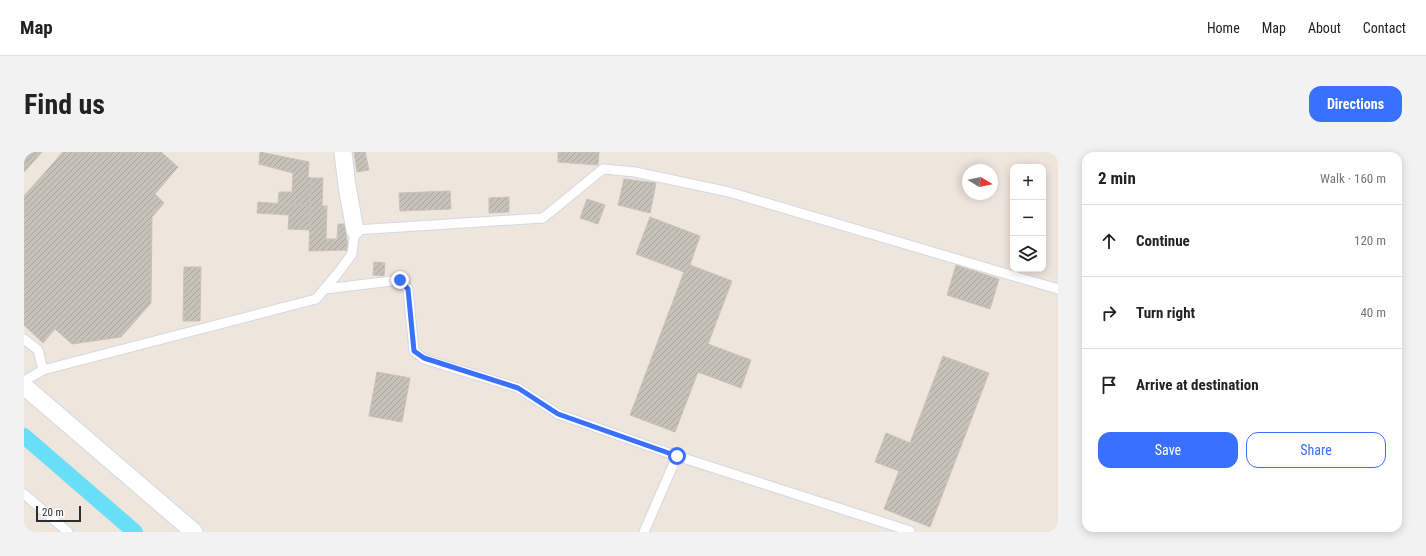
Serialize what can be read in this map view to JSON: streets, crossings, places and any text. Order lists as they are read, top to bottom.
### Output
{
  "scale_bar": "20 m",
  "north": "right",
  "page": {
    "header": "Map",
    "nav": [
      "Home",
      "Map",
      "About",
      "Contact"
    ],
    "buttons": [
      "Directions",
      ["Save", "Share"]
    ],
    "title": "Find us",
    "heading": ["2 min", "Walk · 160 m"],
    "map_buttons": ["+", "−"],
    "list": [
      ["Continue", "120 m"],
      ["Turn right", "40 m"],
      "Arrive at destination"
    ],
    "scale": "20 m"
  }
}
